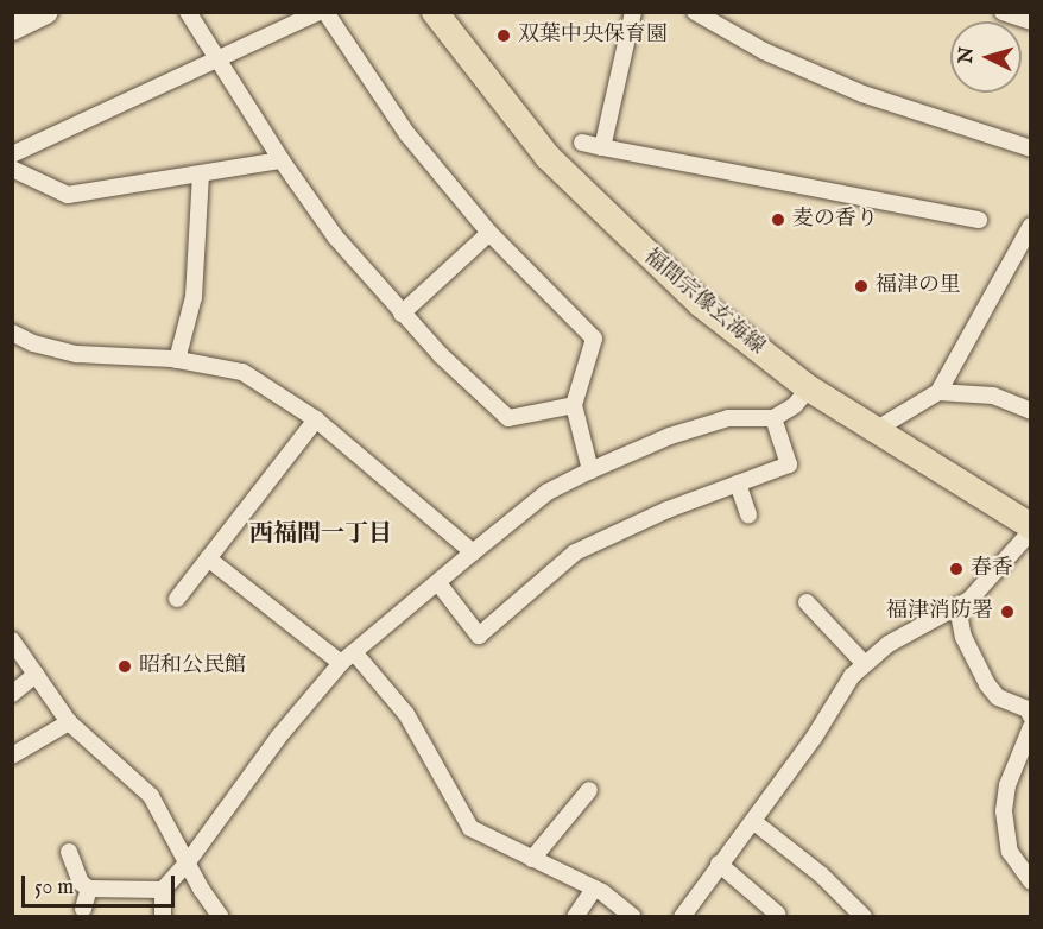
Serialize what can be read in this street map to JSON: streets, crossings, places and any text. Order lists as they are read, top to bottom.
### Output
{
  "streets": {
    "main road": ["福間宗像玄海線"]
  },
  "districts": ["西福間一丁目"],
  "places": [
    "双葉中央保育園",
    "麦の香り",
    "福津の里",
    "春香",
    "福津消防署",
    "昭和公民館"
  ],
  "scale_bar": "50 m",
  "north": "left"
}
